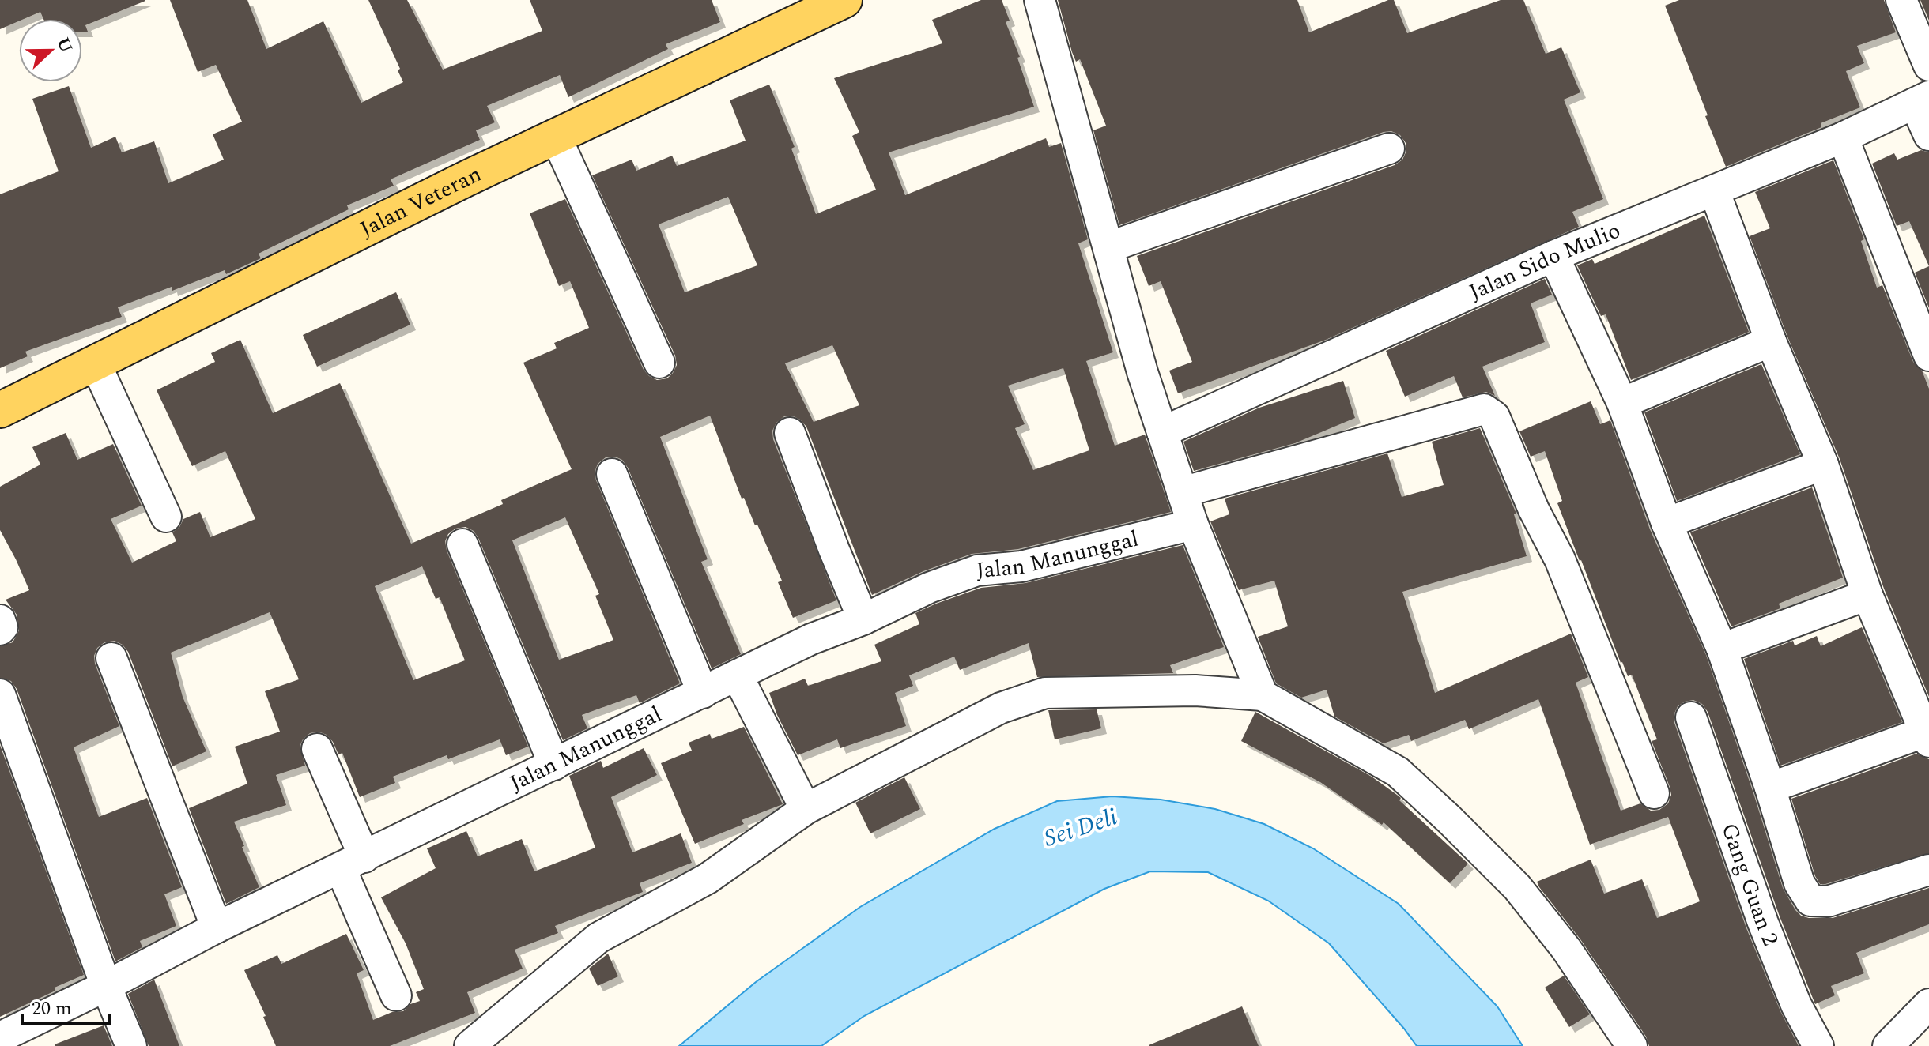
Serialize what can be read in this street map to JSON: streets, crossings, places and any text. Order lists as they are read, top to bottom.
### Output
{
  "streets": {
    "main road": ["Jalan Veteran"],
    "street": ["Jalan Sido Mulio", "Jalan Manunggal", "Gang Guan 2"]
  },
  "water": ["Sei Deli"],
  "scale_bar": "20 m",
  "north": "right"
}
